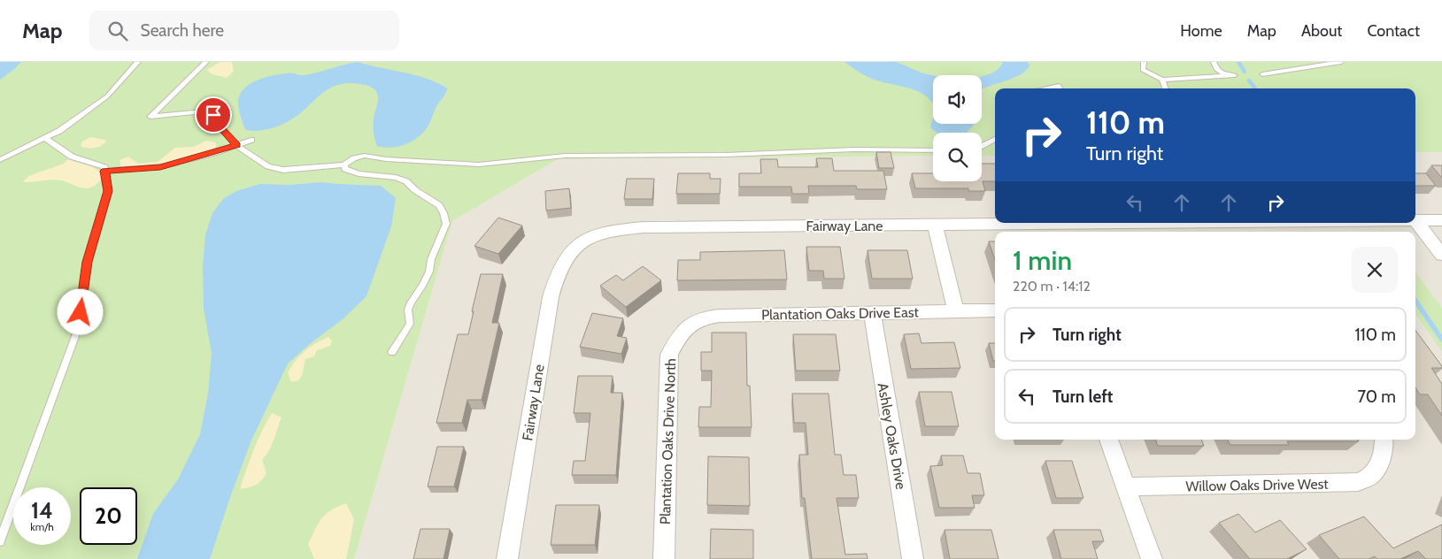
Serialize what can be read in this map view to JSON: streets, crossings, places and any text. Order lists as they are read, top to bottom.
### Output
{
  "streets": {
    "street": [
      "Fairway Lane",
      "Plantation Oaks Drive East",
      "Ashley Oaks Drive",
      "Plantation Oaks Drive North",
      "Willow Oaks Drive West"
    ]
  },
  "crossings": [
    ["Plantation Oaks Drive East", "Ashley Oaks Drive"],
    ["Plantation Oaks Drive East", "Plantation Oaks Drive North"]
  ],
  "page": {
    "header": "Map",
    "search": "Search here",
    "nav": [
      "Home",
      "Map",
      "About",
      "Contact"
    ],
    "turn": ["110 m", "Turn right"],
    "heading": ["1 min", "220 m · 14:12"],
    "list": [
      {
        "name": "Turn right",
        "value": "110 m"
      },
      {
        "name": "Turn left",
        "value": "70 m"
      }
    ],
    "speed": "14 km/h",
    "limit": "20"
  }
}
